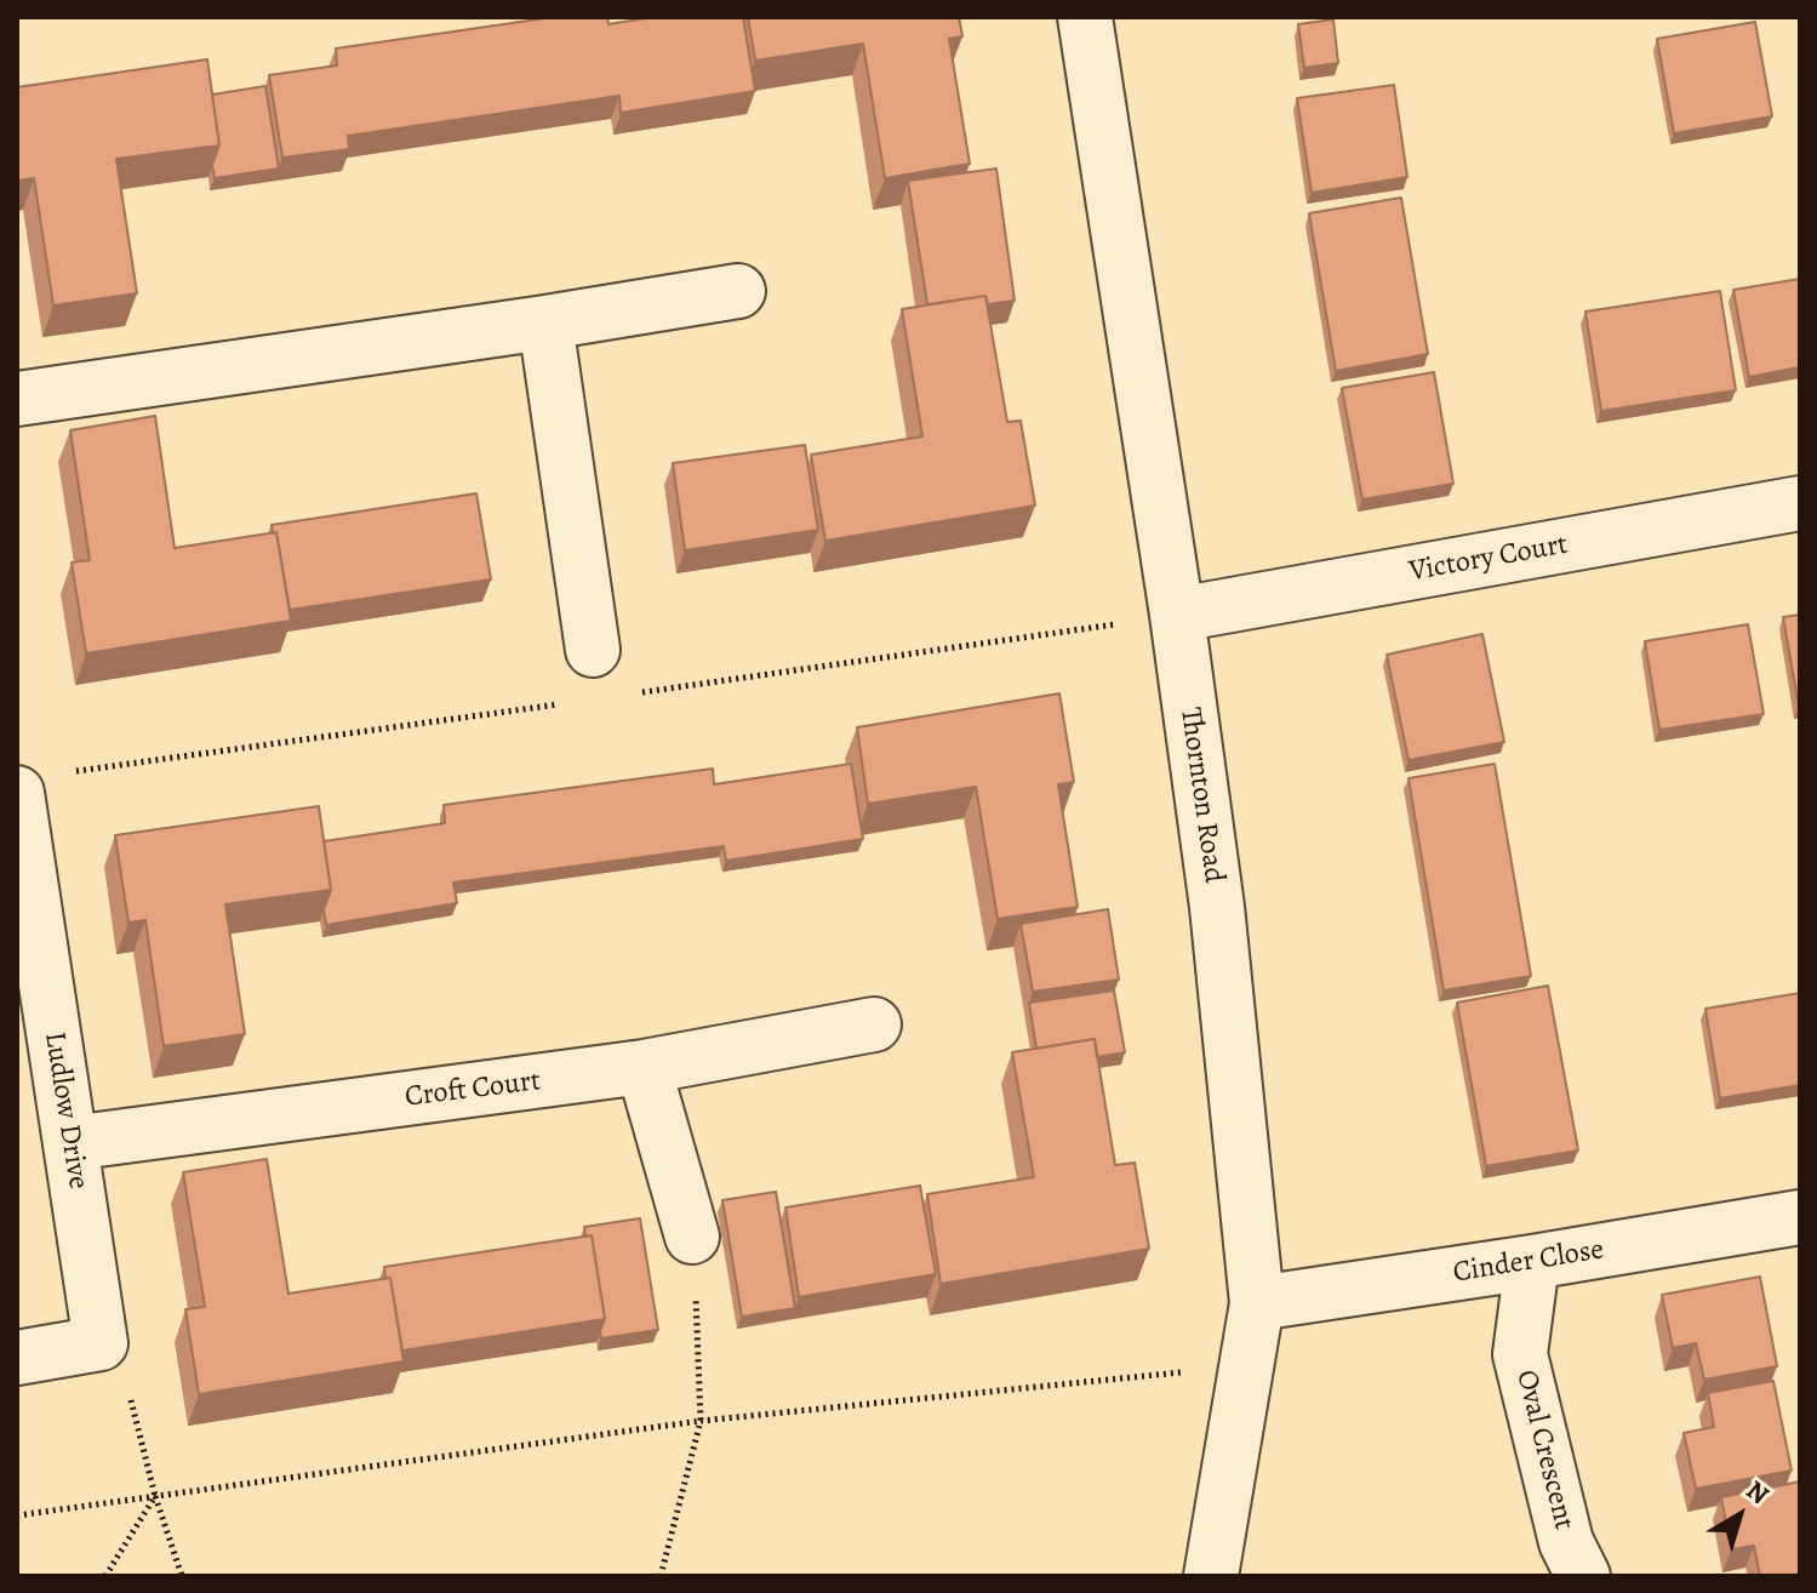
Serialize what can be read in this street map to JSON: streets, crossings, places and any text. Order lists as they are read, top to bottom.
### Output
{
  "streets": {
    "street": [
      "Victory Court",
      "Thornton Road",
      "Croft Court",
      "Ludlow Drive",
      "Cinder Close",
      "Oval Crescent"
    ]
  },
  "crossings": [
    ["Victory Court", "Thornton Road"],
    ["Thornton Road", "Cinder Close"],
    ["Croft Court", "Ludlow Drive"],
    ["Cinder Close", "Oval Crescent"]
  ],
  "north": "top right"
}
